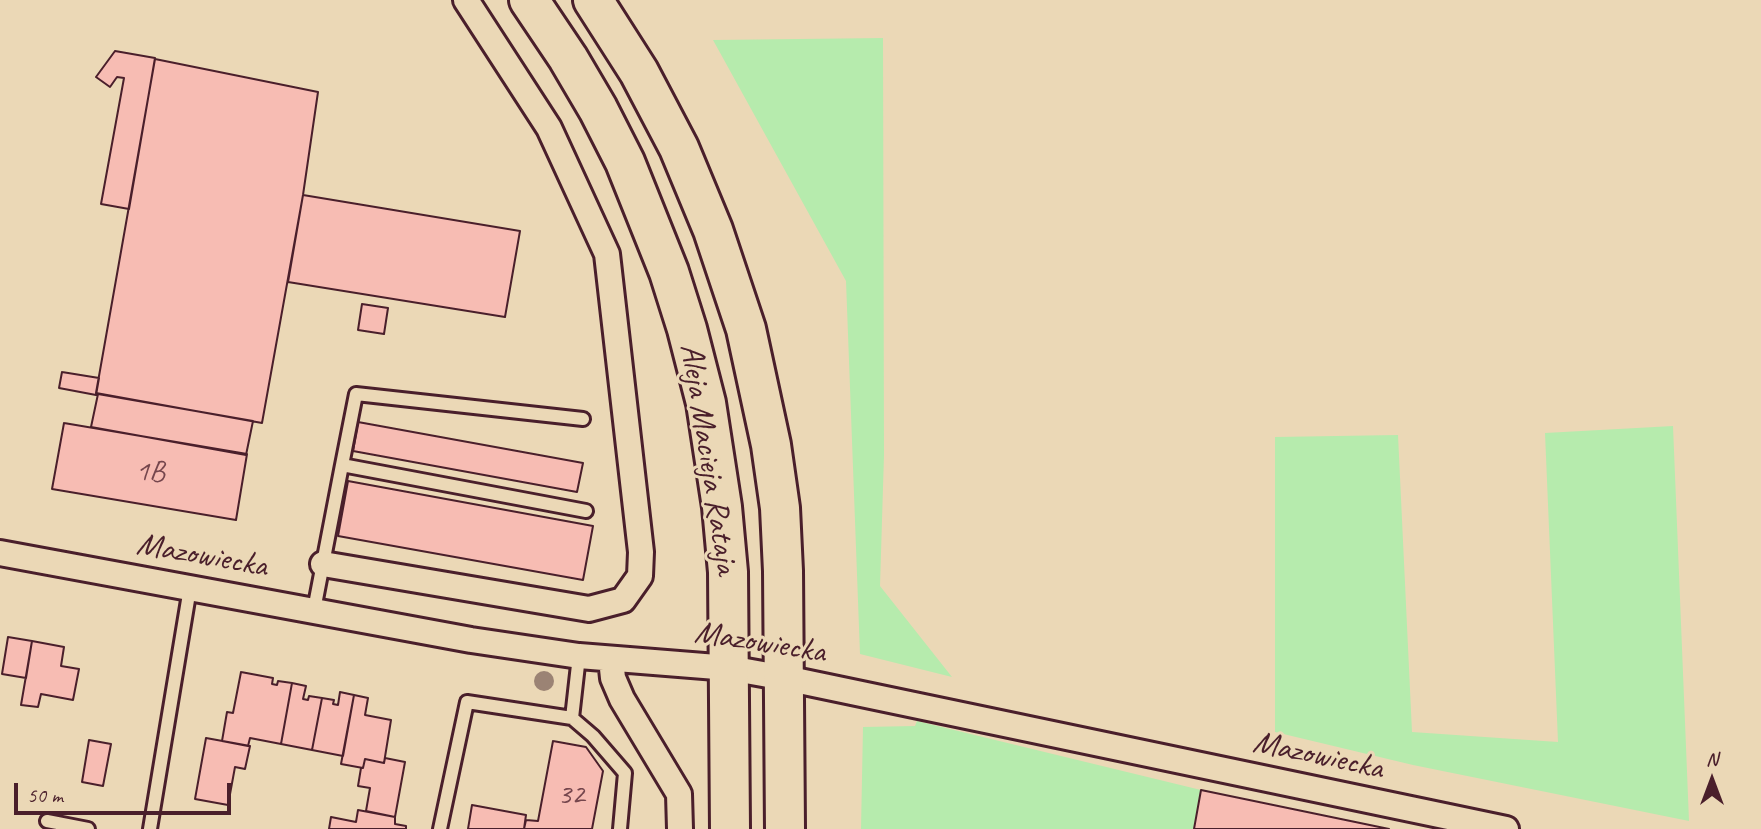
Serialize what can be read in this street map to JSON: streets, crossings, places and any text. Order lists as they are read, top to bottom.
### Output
{
  "streets": {
    "main road": ["Aleja Macieja Rataja"],
    "street": ["Mazowiecka"]
  },
  "crossings": [
    ["Aleja Macieja Rataja", "Mazowiecka"]
  ],
  "house_numbers": ["1B", "32"],
  "scale_bar": "50 m",
  "north": "top"
}
